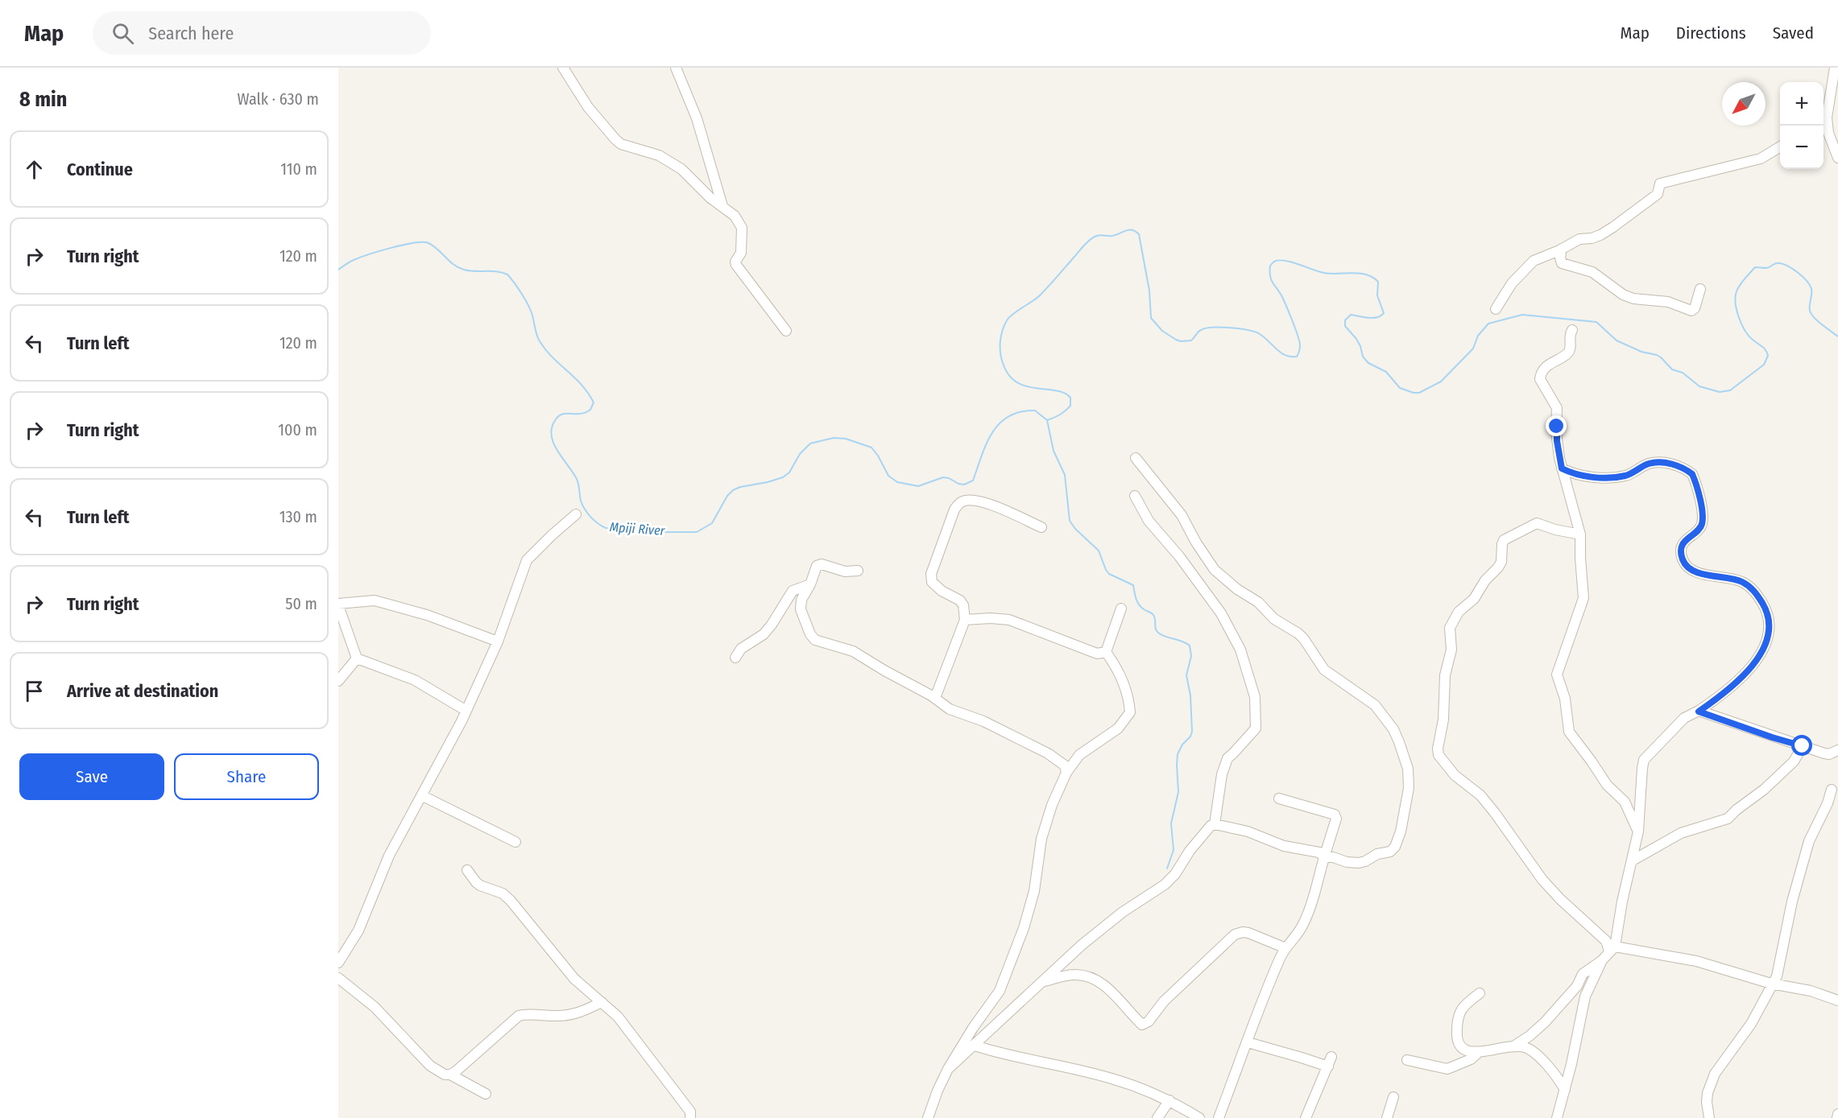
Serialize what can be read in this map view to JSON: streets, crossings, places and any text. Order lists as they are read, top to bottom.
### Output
{
  "water": ["Mpiji River"],
  "north": "bottom left",
  "page": {
    "header": "Map",
    "search": "Search here",
    "nav": ["Map", "Directions", "Saved"],
    "heading": ["8 min", "Walk · 630 m"],
    "map_buttons": ["+", "−"],
    "list": [
      ["Continue", "110 m"],
      ["Turn right", "120 m"],
      ["Turn left", "120 m"],
      ["Turn right", "100 m"],
      ["Turn left", "130 m"],
      ["Turn right", "50 m"],
      "Arrive at destination"
    ],
    "buttons": ["Save", "Share"]
  }
}
